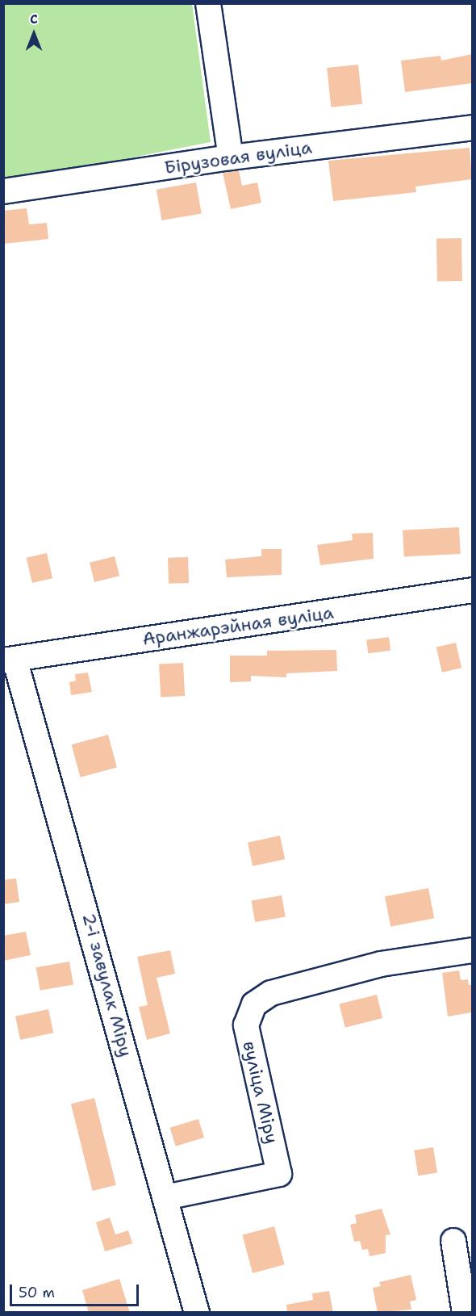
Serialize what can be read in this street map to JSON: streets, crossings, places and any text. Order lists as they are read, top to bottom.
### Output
{
  "streets": {
    "street": [
      "Бірузовая вуліца",
      "Аранжарэйная вуліца",
      "2-і завулак Міру",
      "вуліца Міру"
    ]
  },
  "crossings": [
    ["Аранжарэйная вуліца", "2-і завулак Міру"],
    ["2-і завулак Міру", "вуліца Міру"]
  ],
  "scale_bar": "50 m",
  "north": "top"
}
